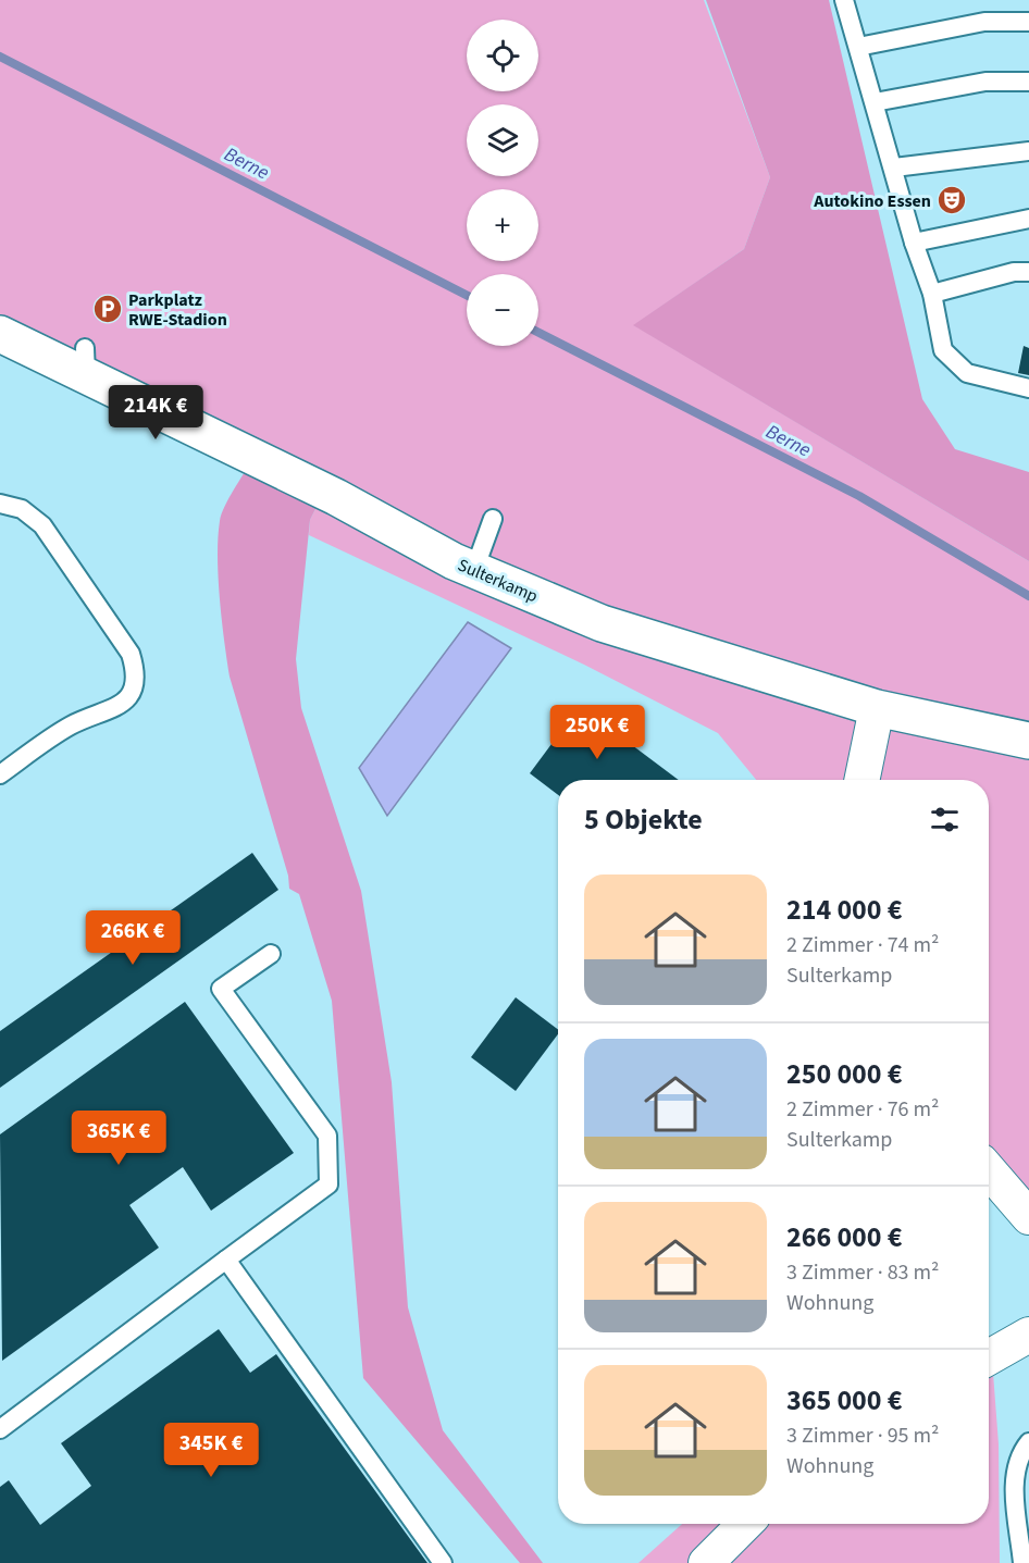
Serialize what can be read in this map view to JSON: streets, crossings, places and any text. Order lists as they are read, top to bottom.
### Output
{
  "streets": {
    "street": ["Sulterkamp"]
  },
  "water": ["Berne"],
  "places": {
    "theatre": ["Autokino Essen"],
    "parking": ["Parkplatz RWE-Stadion"]
  },
  "page": {
    "map_buttons": ["+", "−"],
    "price": [
      "214K €",
      "250K €",
      "266K €",
      "365K €",
      "345K €"
    ],
    "heading": "5 Objekte",
    "list": [
      {
        "name": "214 000 €",
        "note": "2 Zimmer · 74 m² · Sulterkamp"
      },
      {
        "name": "250 000 €",
        "note": "2 Zimmer · 76 m² · Sulterkamp"
      },
      {
        "name": "266 000 €",
        "note": "3 Zimmer · 83 m² · Wohnung"
      },
      {
        "name": "365 000 €",
        "note": "3 Zimmer · 95 m² · Wohnung"
      }
    ]
  }
}
